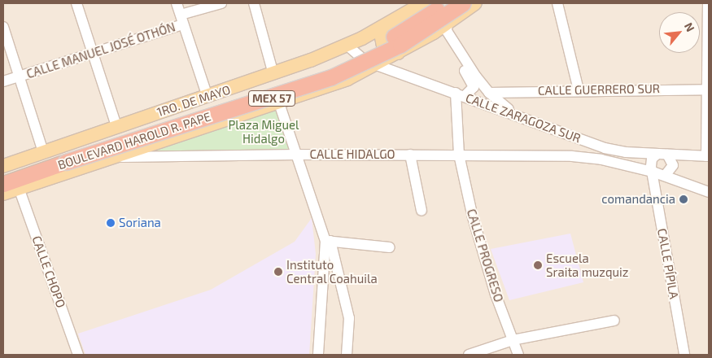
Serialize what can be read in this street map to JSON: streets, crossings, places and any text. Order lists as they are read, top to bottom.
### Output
{
  "streets": {
    "highway": ["MEX 57", "BOULEVARD HAROLD R. PAPE"],
    "main road": ["1RO. DE MAYO"],
    "street": [
      "CALLE MANUEL JOSÉ OTHÓN",
      "CALLE GUERRERO SUR",
      "CALLE ZARAGOZA SUR",
      "CALLE HIDALGO",
      "CALLE PROGRESO",
      "CALLE PÍPILA",
      "CALLE CHOPO"
    ]
  },
  "crossings": [
    ["1RO. DE MAYO", "CALLE ZARAGOZA SUR"],
    ["CALLE ZARAGOZA SUR", "CALLE PROGRESO"],
    ["CALLE HIDALGO", "CALLE PROGRESO"],
    ["CALLE HIDALGO", "CALLE PÍPILA"]
  ],
  "parks": ["Plaza Miguel Hidalgo"],
  "places": [
    "comandancia",
    "Soriana",
    "Escuela Sraita muzquiz",
    "Instituto Central Coahuila"
  ],
  "north": "top right"
}
